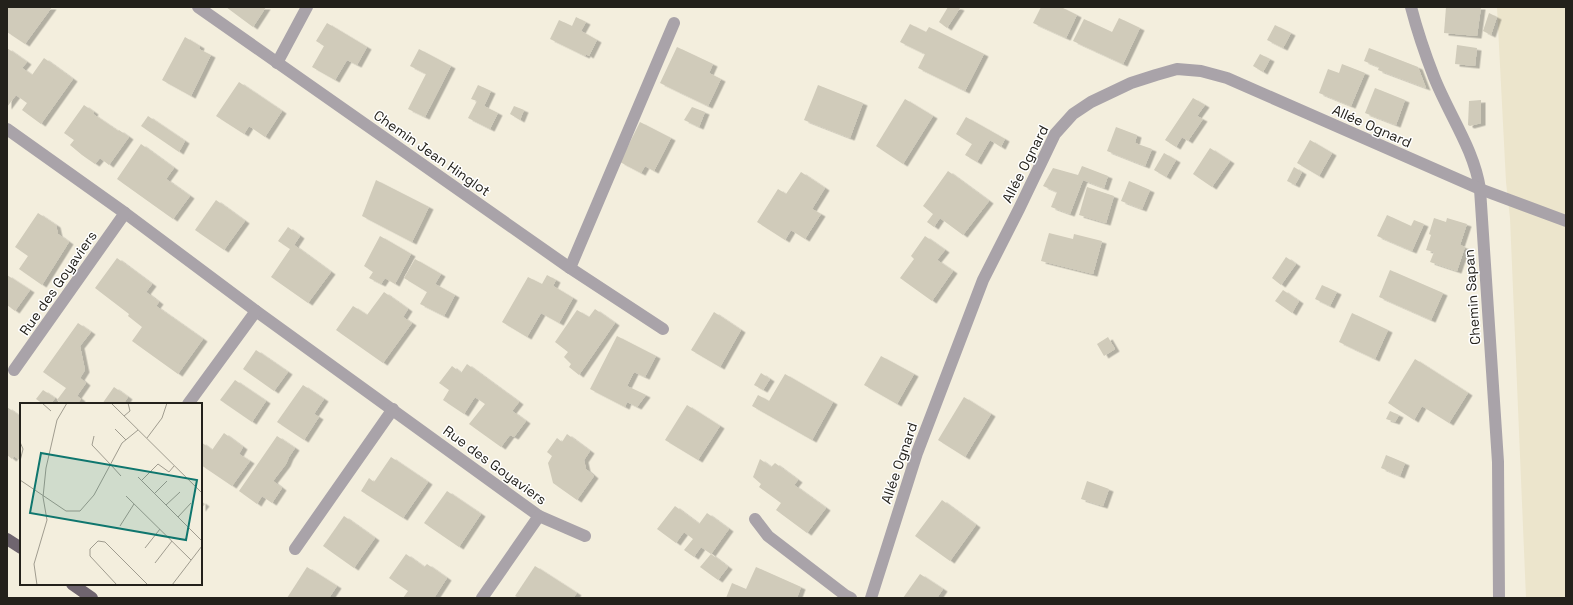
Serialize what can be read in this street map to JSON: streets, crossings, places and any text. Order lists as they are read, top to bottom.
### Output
{
  "streets": {
    "street": [
      "Allée Ognard",
      "Chemin Jean Hinglot",
      "Rue des Goyaviers",
      "Chemin Sapan"
    ]
  },
  "crossings": [
    ["Allée Ognard", "Chemin Sapan"]
  ]
}
